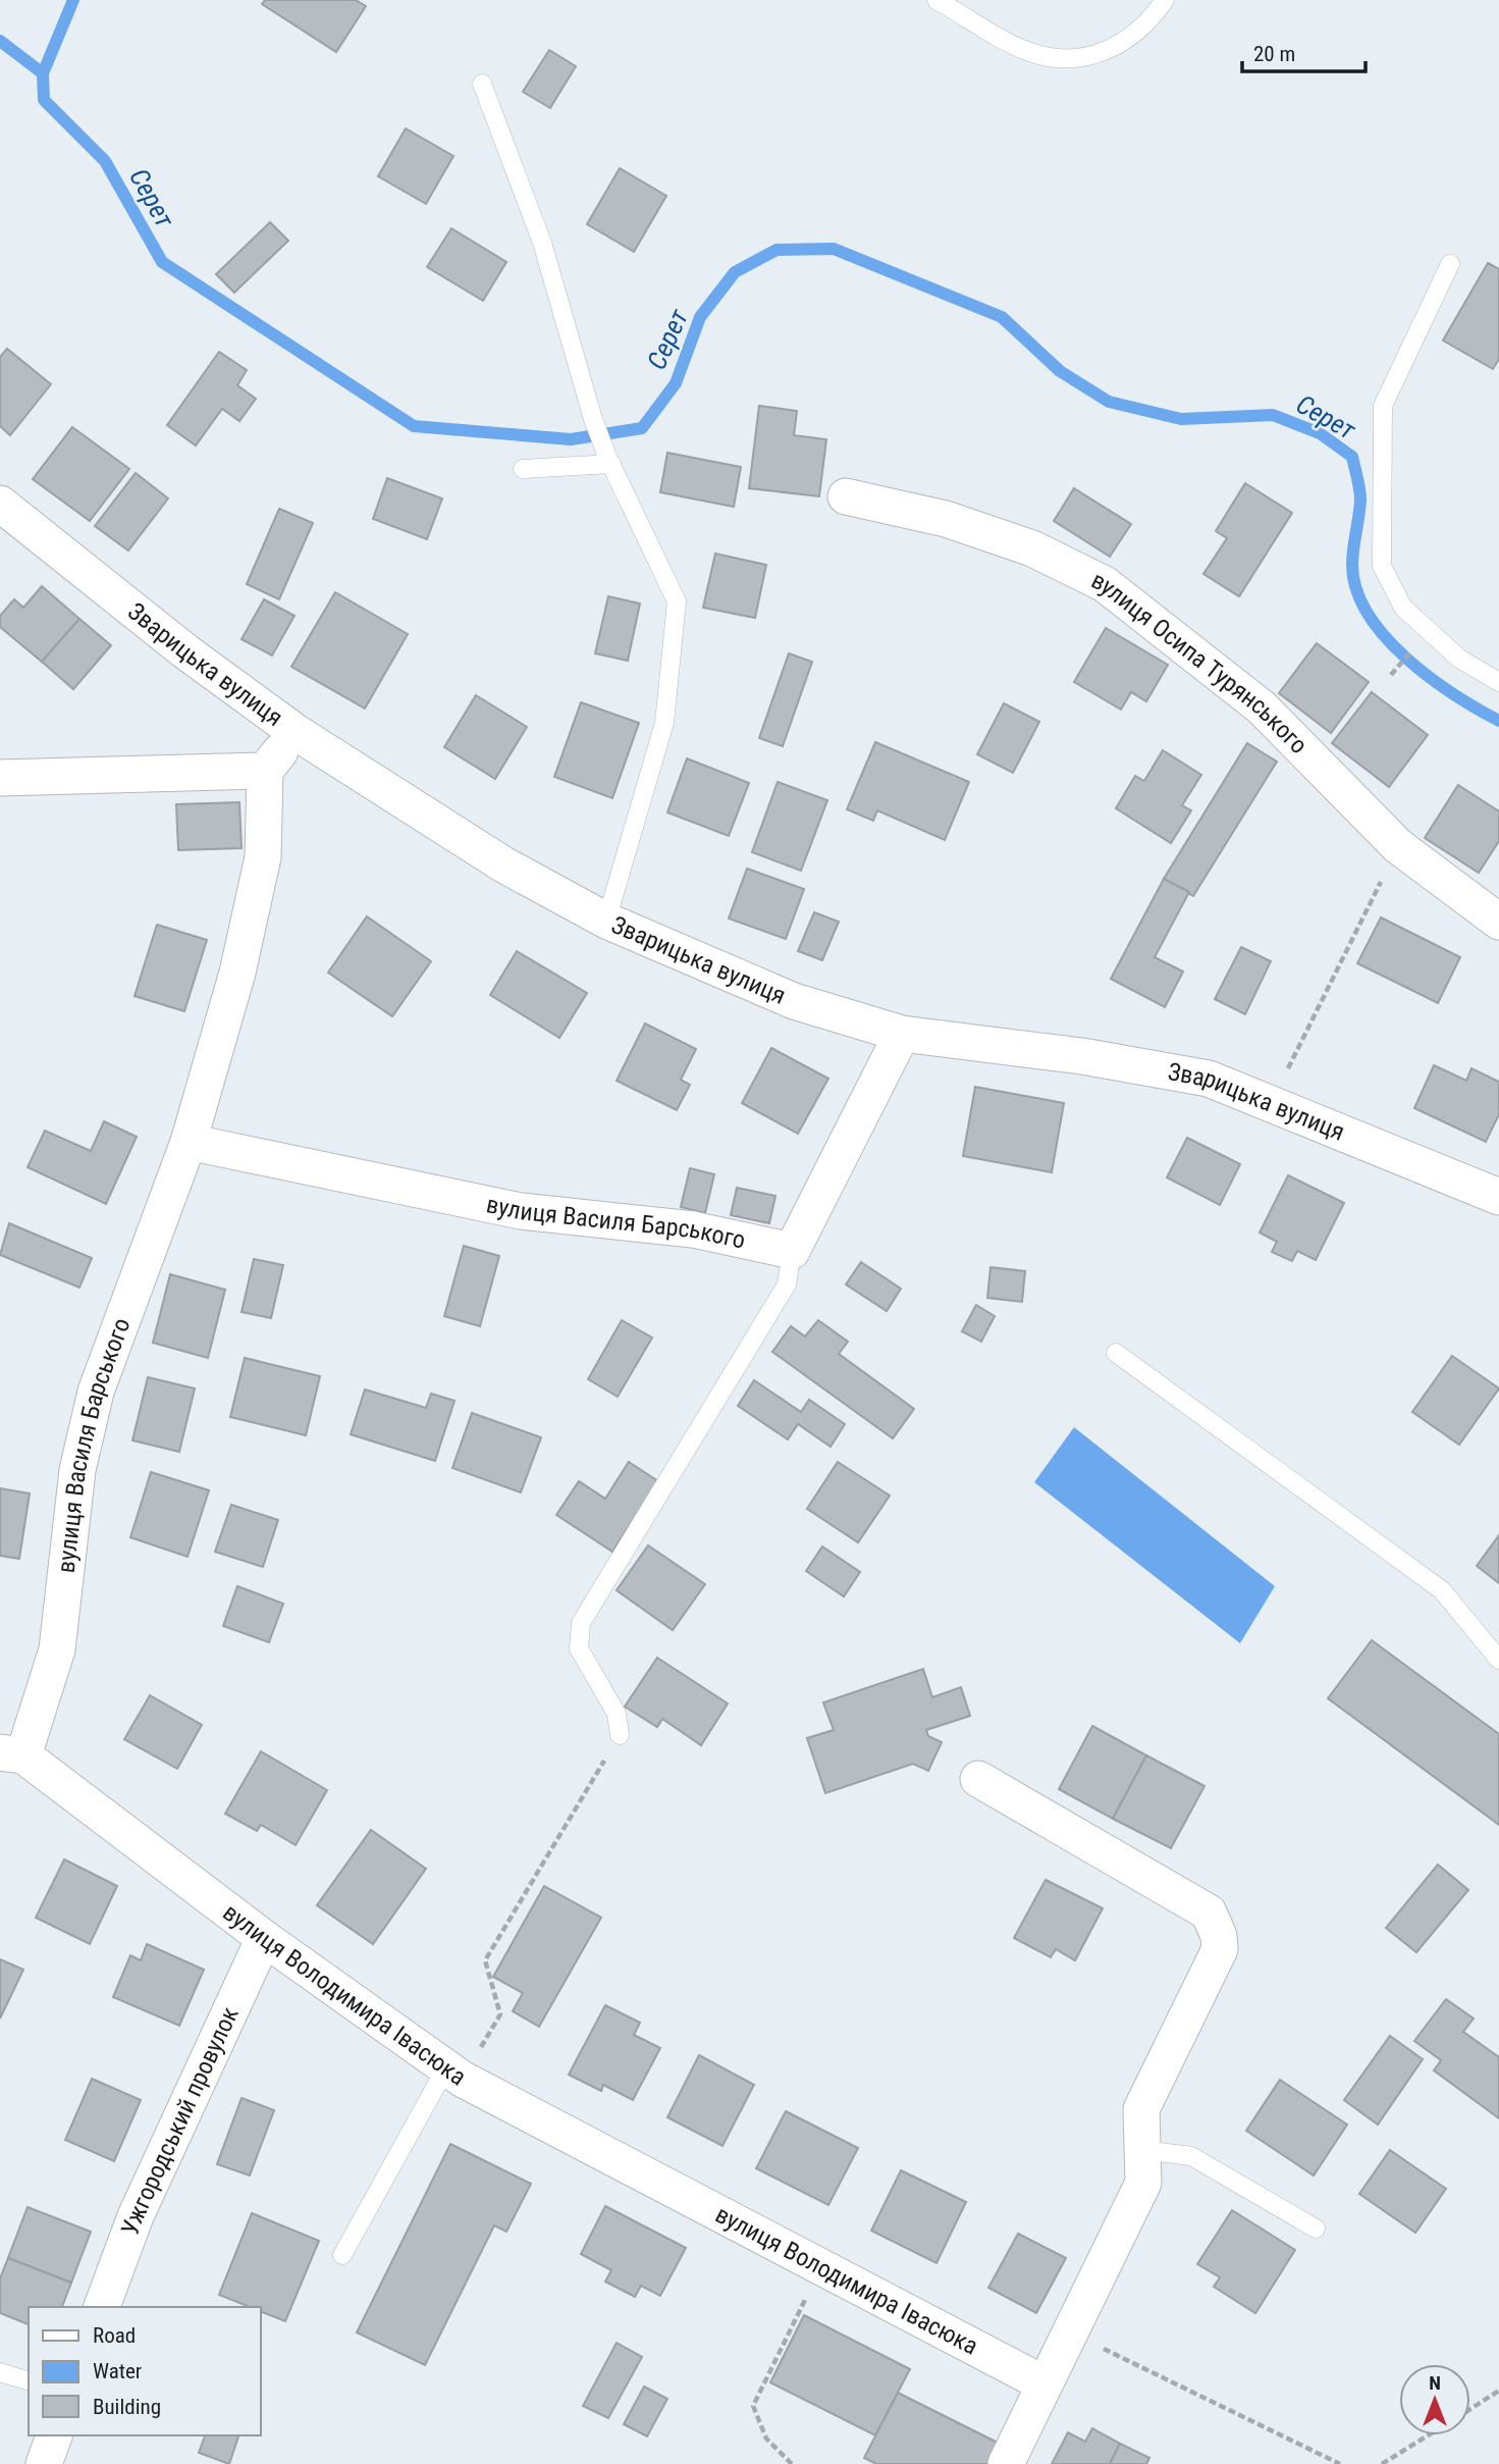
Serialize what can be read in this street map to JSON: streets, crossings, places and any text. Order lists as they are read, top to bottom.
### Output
{
  "streets": {
    "street": [
      "Зварицька вулиця",
      "вулиця Осипа Турянського",
      "вулиця Василя Барського",
      "вулиця Володимира Івасюка",
      "Ужгородський провулок"
    ]
  },
  "crossings": [
    ["вулиця Василя Барського", "вулиця Володимира Івасюка"],
    ["вулиця Володимира Івасюка", "Ужгородський провулок"]
  ],
  "water": ["Серет"],
  "legend": ["Road", "Water", "Building"],
  "scale_bar": "20 m",
  "north": "top"
}
